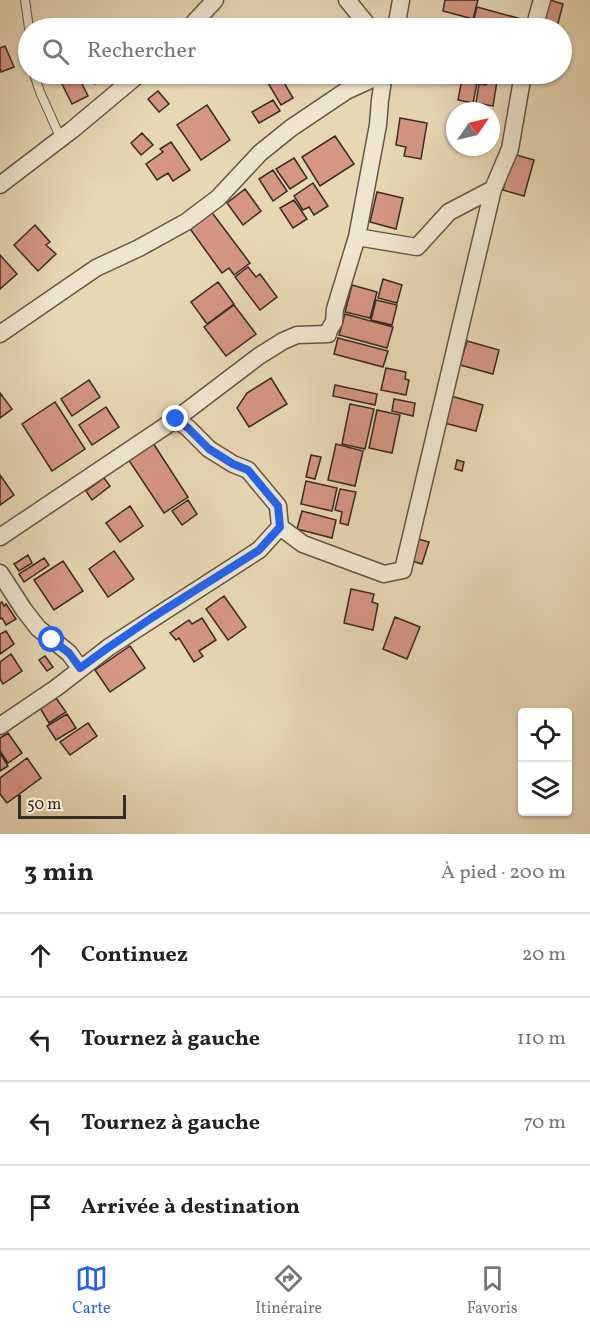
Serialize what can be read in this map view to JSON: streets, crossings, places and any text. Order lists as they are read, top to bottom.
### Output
{
  "scale_bar": "50 m",
  "north": "top right",
  "page": {
    "search": "Rechercher",
    "scale": "50 m",
    "heading": ["3 min", "À pied · 200 m"],
    "list": [
      ["Continuez", "20 m"],
      ["Tournez à gauche", "110 m"],
      ["Tournez à gauche", "70 m"],
      "Arrivée à destination"
    ],
    "nav": ["Carte", "Itinéraire", "Favoris"]
  }
}
